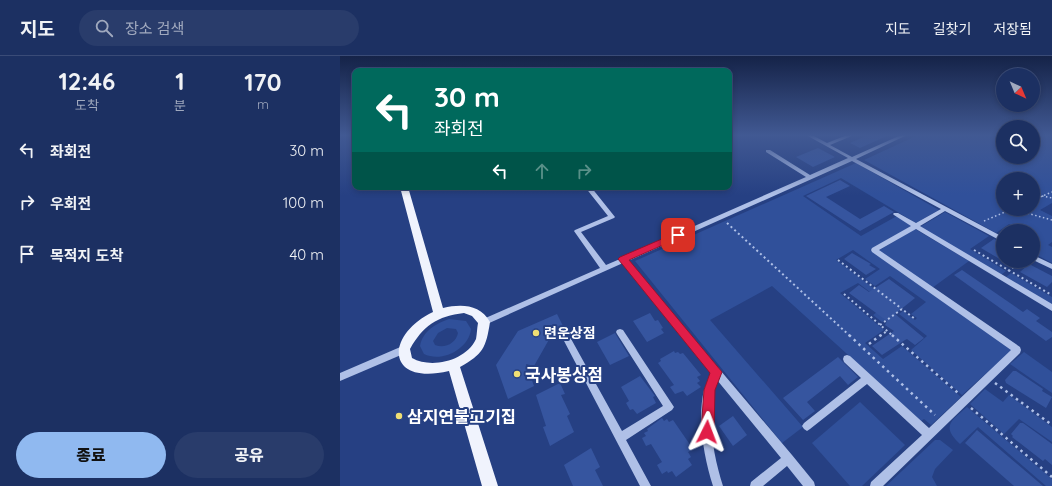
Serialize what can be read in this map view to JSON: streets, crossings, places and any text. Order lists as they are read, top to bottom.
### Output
{
  "places": ["련운상점", "국사봉상점", "삼지연불고기집"],
  "north": "bottom right",
  "page": {
    "header": "지도",
    "search": "장소 검색",
    "nav": ["지도", "길찾기", "저장됨"],
    "eta": [
      "12:46",
      "도착",
      "1",
      "분",
      "170",
      "m"
    ],
    "map_buttons": ["+", "−"],
    "turn": ["30 m", "좌회전"],
    "list": [
      {
        "name": "좌회전",
        "value": "30 m"
      },
      {
        "name": "우회전",
        "value": "100 m"
      },
      {
        "name": "목적지 도착",
        "value": "40 m"
      }
    ],
    "buttons": ["종료", "공유"]
  }
}
